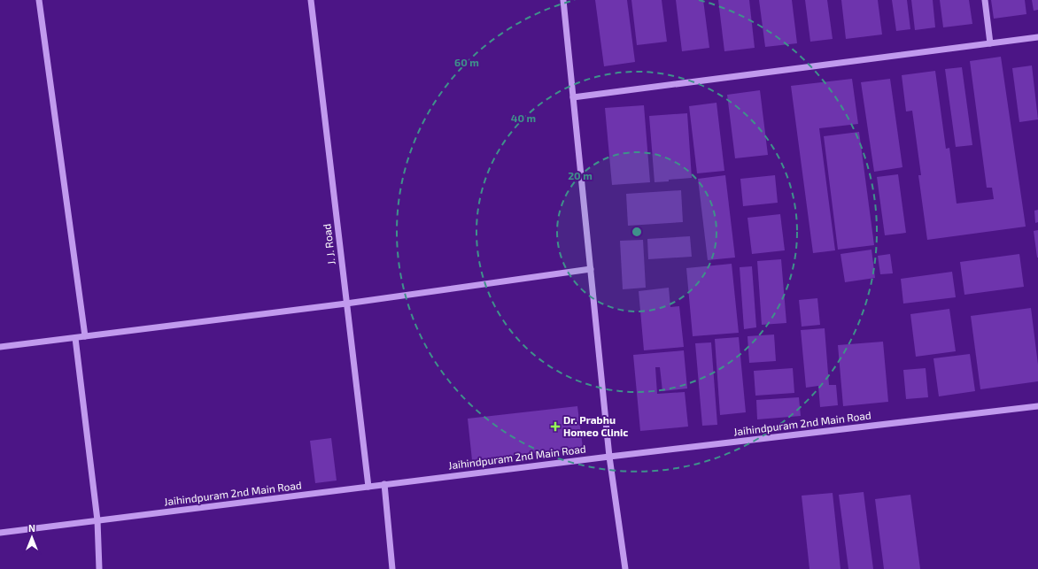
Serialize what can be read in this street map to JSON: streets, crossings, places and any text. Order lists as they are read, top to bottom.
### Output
{
  "streets": {
    "street": ["J. J. Road", "Jaihindpuram 2nd Main Road"]
  },
  "crossings": [
    ["J. J. Road", "Jaihindpuram 2nd Main Road"]
  ],
  "places": {
    "health": ["Dr. Prabhu Homeo Clinic"]
  },
  "north": "top",
  "rings": ["60 m", "40 m", "20 m"]
}
